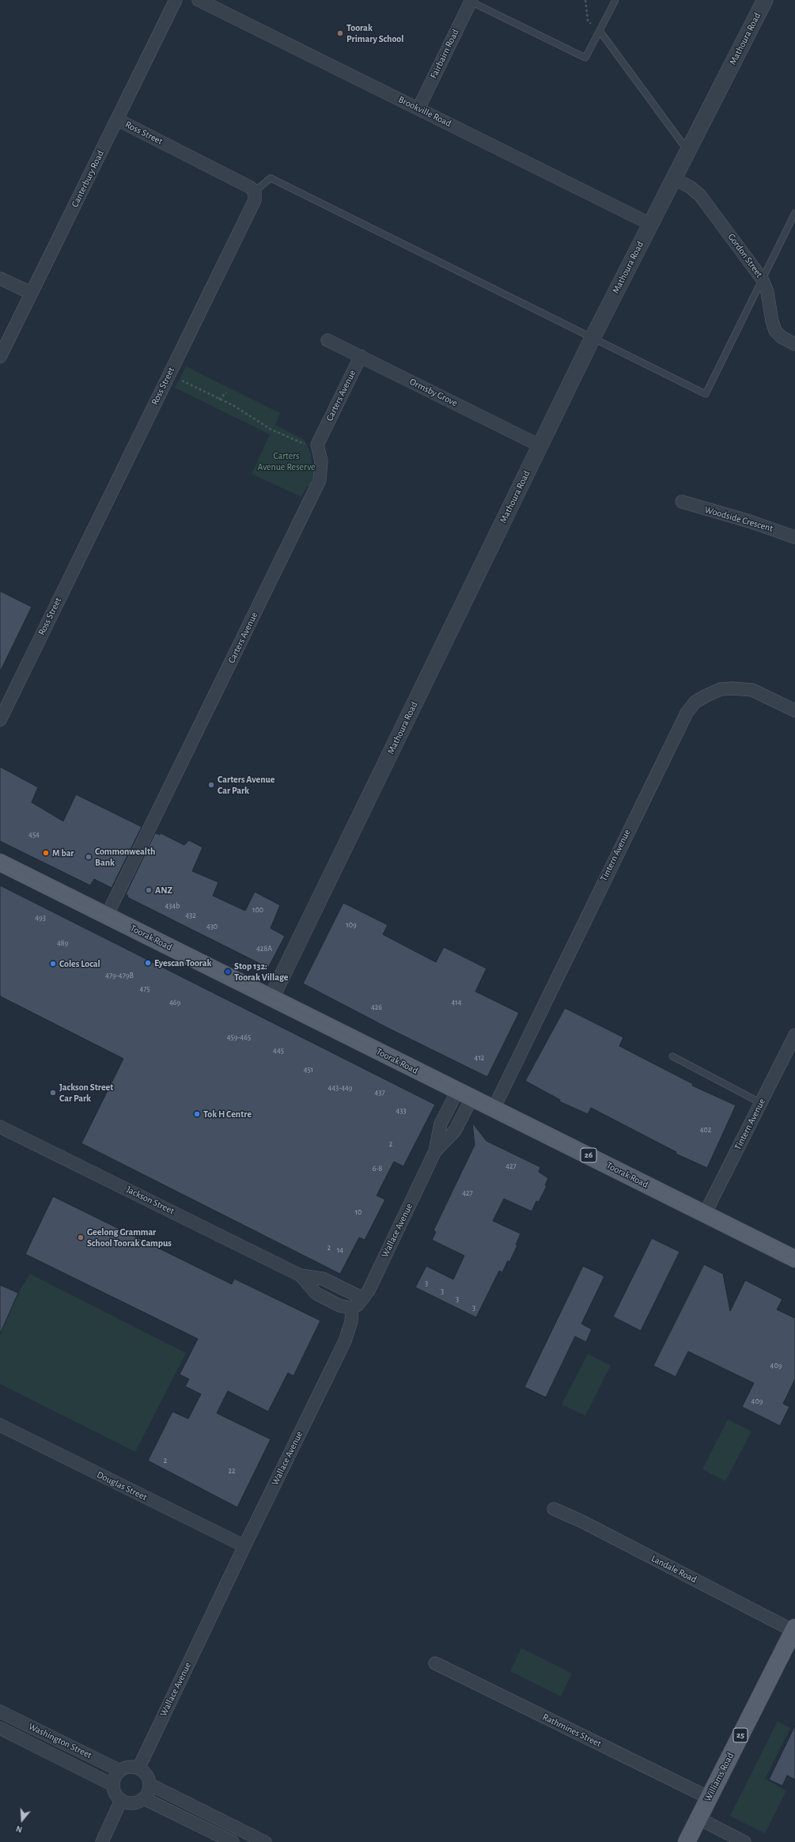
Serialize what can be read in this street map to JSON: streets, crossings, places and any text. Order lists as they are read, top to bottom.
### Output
{
  "streets": {
    "main road": [
      "Toorak Road",
      "26",
      "25",
      "Williams Road"
    ],
    "street": [
      "Mathoura Road",
      "Fairbairn Road",
      "Brookville Road",
      "Ross Street",
      "Canterbury Road",
      "Gordon Street",
      "Ormsby Grove",
      "Carters Avenue",
      "Woodside Crescent",
      "Tintern Avenue",
      "Jackson Street",
      "Wallace Avenue",
      "Douglas Street",
      "Landale Road",
      "Rathmines Street",
      "Washington Street"
    ]
  },
  "crossings": [
    ["Mathoura Road", "Brookville Road"],
    ["Mathoura Road", "Gordon Street"],
    ["Mathoura Road", "Ormsby Grove"],
    ["Mathoura Road", "Toorak Road"],
    ["Fairbairn Road", "Brookville Road"],
    ["Ross Street", "Canterbury Road"],
    ["Ormsby Grove", "Carters Avenue"],
    ["Carters Avenue", "Toorak Road"],
    ["Tintern Avenue", "Toorak Road"],
    ["Toorak Road", "Wallace Avenue"],
    ["Jackson Street", "Wallace Avenue"],
    ["Wallace Avenue", "Douglas Street"],
    ["Wallace Avenue", "Washington Street"],
    ["Landale Road", "Williams Road"],
    ["Rathmines Street", "Williams Road"]
  ],
  "parks": ["Carters Avenue Reserve"],
  "places": [
    "Toorak Primary School",
    "Carters Avenue Car Park",
    "M bar",
    "Commonwealth Bank",
    "ANZ",
    "Eyescan Toorak",
    "Coles Local",
    "Stop 132: Toorak Village",
    "Jackson Street Car Park",
    "Tok H Centre",
    "Geelong Grammar School Toorak Campus"
  ],
  "house_numbers": [
    "454",
    "434b",
    "100",
    "432",
    "493",
    "109",
    "430",
    "489",
    "428A",
    "479-479B",
    "475",
    "469",
    "414",
    "426",
    "459-465",
    "445",
    "412",
    "451",
    "443-449",
    "437",
    "433",
    "402",
    "2",
    "427",
    "6-8",
    "427",
    "10",
    "2",
    "14",
    "3",
    "3",
    "3",
    "3",
    "409",
    "409",
    "2",
    "22"
  ],
  "north": "bottom"
}
